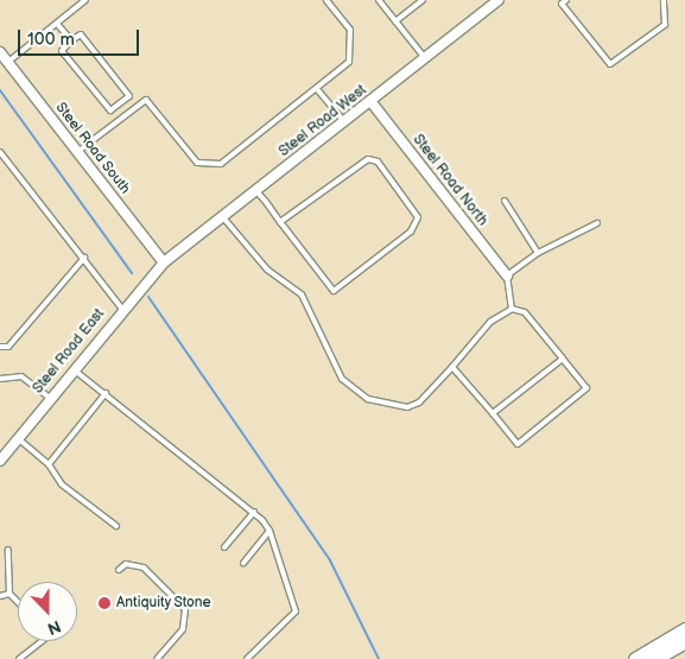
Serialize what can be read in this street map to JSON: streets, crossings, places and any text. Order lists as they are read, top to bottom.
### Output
{
  "streets": {
    "street": [
      "Steel Road West",
      "Steel Road South",
      "Steel Road North",
      "Steel Road East"
    ]
  },
  "crossings": [
    ["Steel Road West", "Steel Road South"],
    ["Steel Road West", "Steel Road North"],
    ["Steel Road West", "Steel Road East"],
    ["Steel Road South", "Steel Road East"]
  ],
  "places": ["Antiquity Stone"],
  "scale_bar": "100 m",
  "north": "bottom"
}
